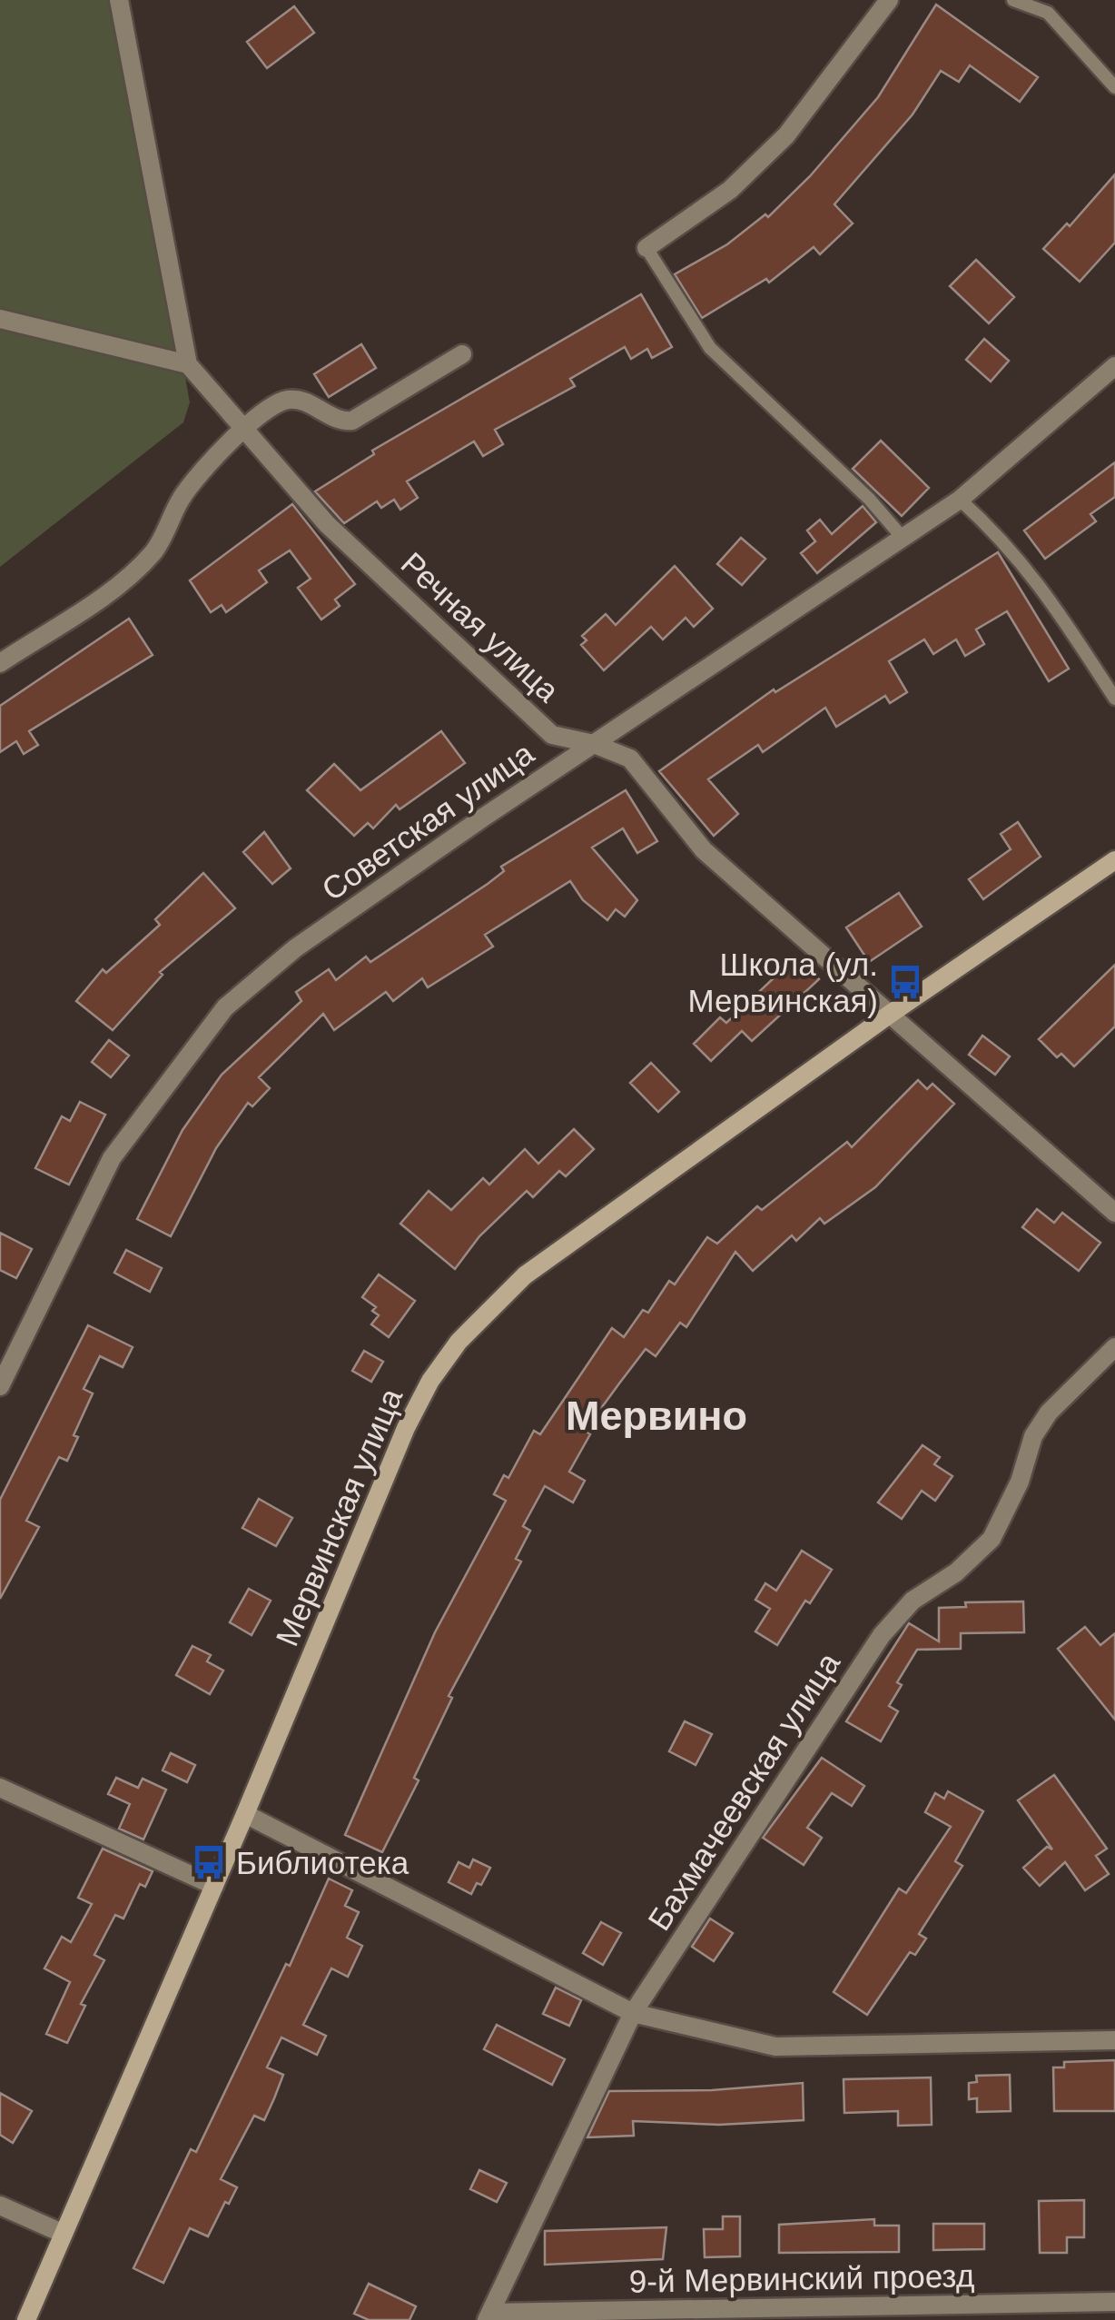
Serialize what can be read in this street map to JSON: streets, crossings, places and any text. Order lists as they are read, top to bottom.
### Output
{
  "streets": {
    "street": [
      "Речная улица",
      "Советская улица",
      "Мервинская улица",
      "Бахмачеевская улица",
      "9-й Мервинский проезд"
    ]
  },
  "crossings": [
    ["Речная улица", "Советская улица"],
    ["Речная улица", "Мервинская улица"],
    ["Бахмачеевская улица", "9-й Мервинский проезд"]
  ],
  "districts": ["Мервино"],
  "places": {
    "bus stop": ["Школа (ул. Мервинская)", "Библиотека"]
  }
}
